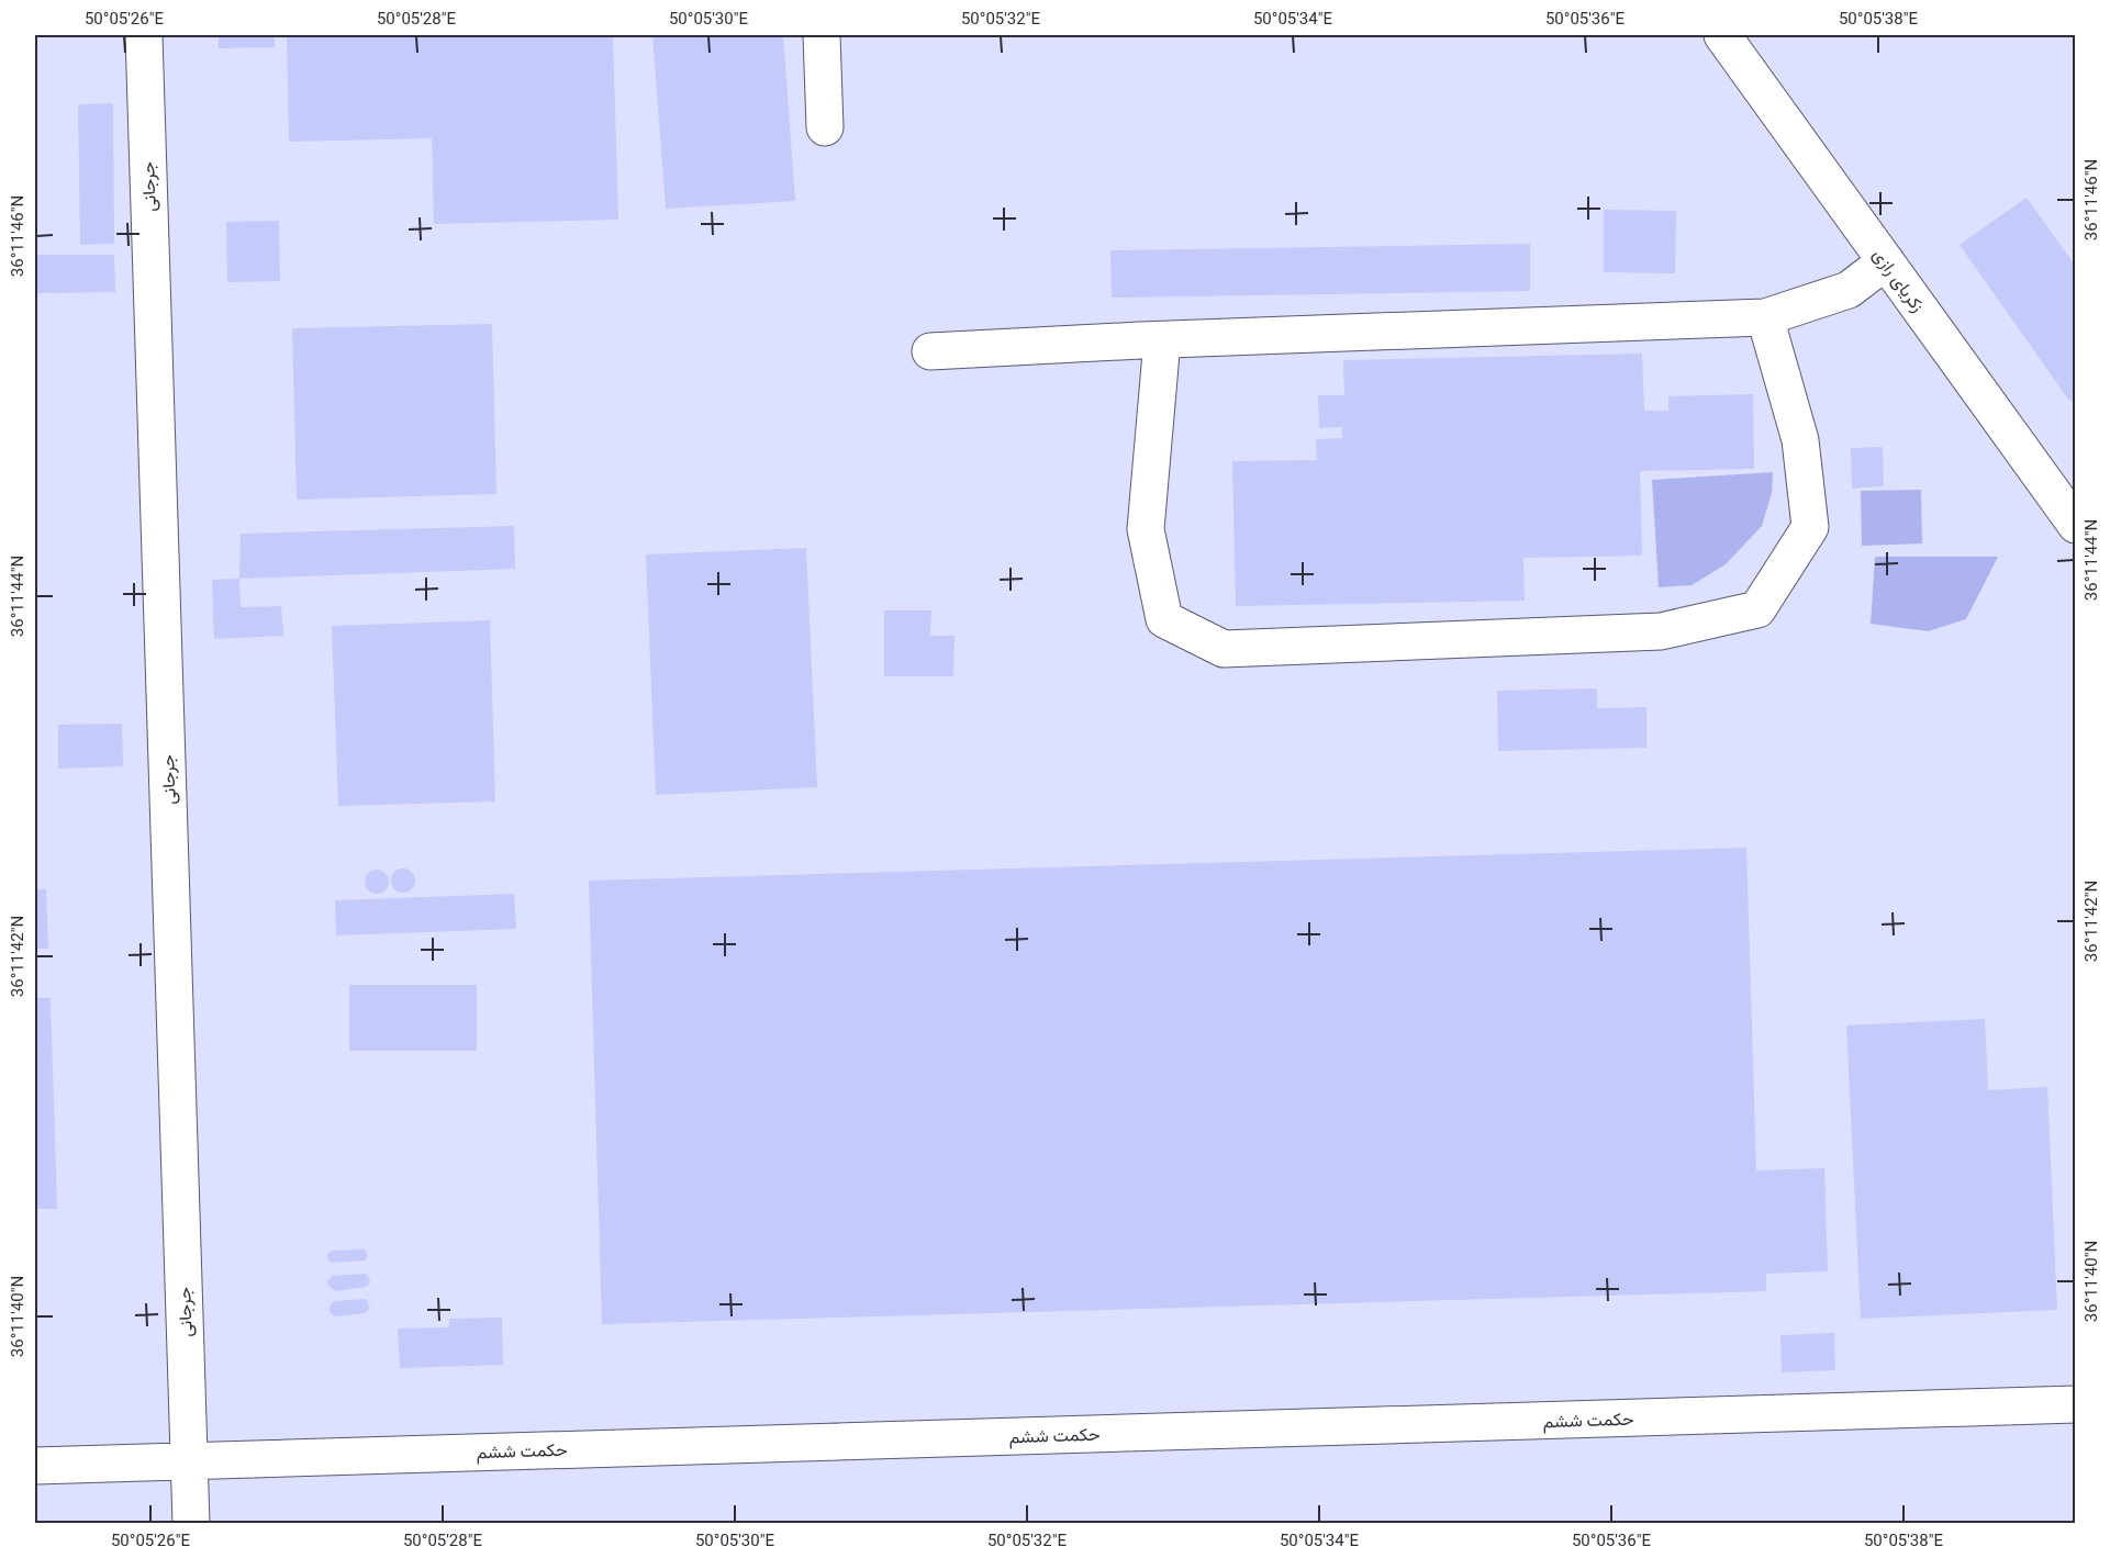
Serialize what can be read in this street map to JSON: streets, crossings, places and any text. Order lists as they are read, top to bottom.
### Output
{
  "streets": {
    "street": ["جرجانی", "زکریای رازی", "حکمت ششم"]
  },
  "crossings": [
    ["جرجانی", "حکمت ششم"]
  ],
  "coordinates": [
    "50°05'26\"E",
    "50°05'28\"E",
    "50°05'30\"E",
    "50°05'32\"E",
    "50°05'34\"E",
    "50°05'36\"E",
    "50°05'38\"E",
    "36°11'46\"N",
    "36°11'44\"N",
    "36°11'42\"N",
    "36°11'40\"N"
  ]
}
